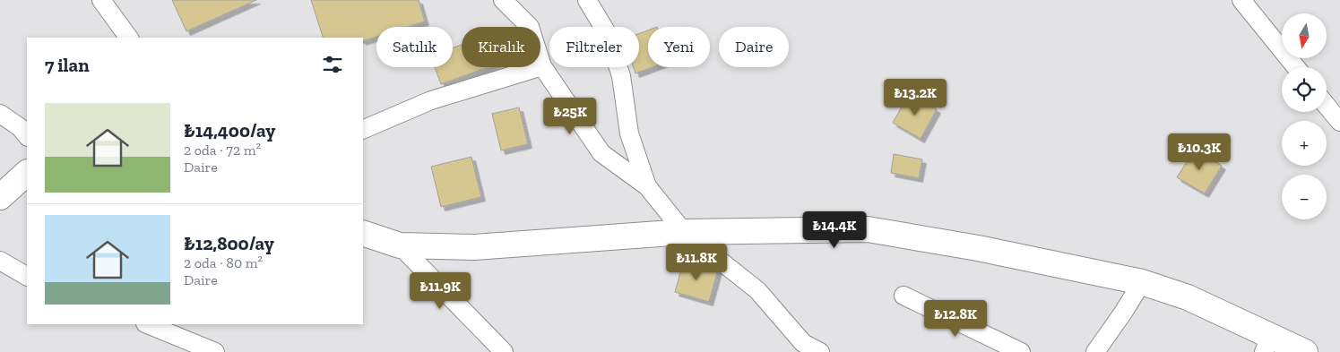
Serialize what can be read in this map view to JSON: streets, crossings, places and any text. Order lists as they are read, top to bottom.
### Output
{
  "north": "bottom",
  "page": {
    "map_buttons": ["+", "−"],
    "chip": [
      "Satılık",
      "Kiralık",
      "Filtreler",
      "Yeni",
      "Daire"
    ],
    "heading": "7 ilan",
    "price": [
      "₺13.2K",
      "₺25K",
      "₺10.3K",
      "₺14.4K",
      "₺11.8K",
      "₺11.9K",
      "₺12.8K"
    ],
    "list": [
      {
        "name": "₺14,400/ay",
        "note": "2 oda · 72 m² · Daire"
      },
      {
        "name": "₺12,800/ay",
        "note": "2 oda · 80 m² · Daire"
      }
    ]
  }
}
